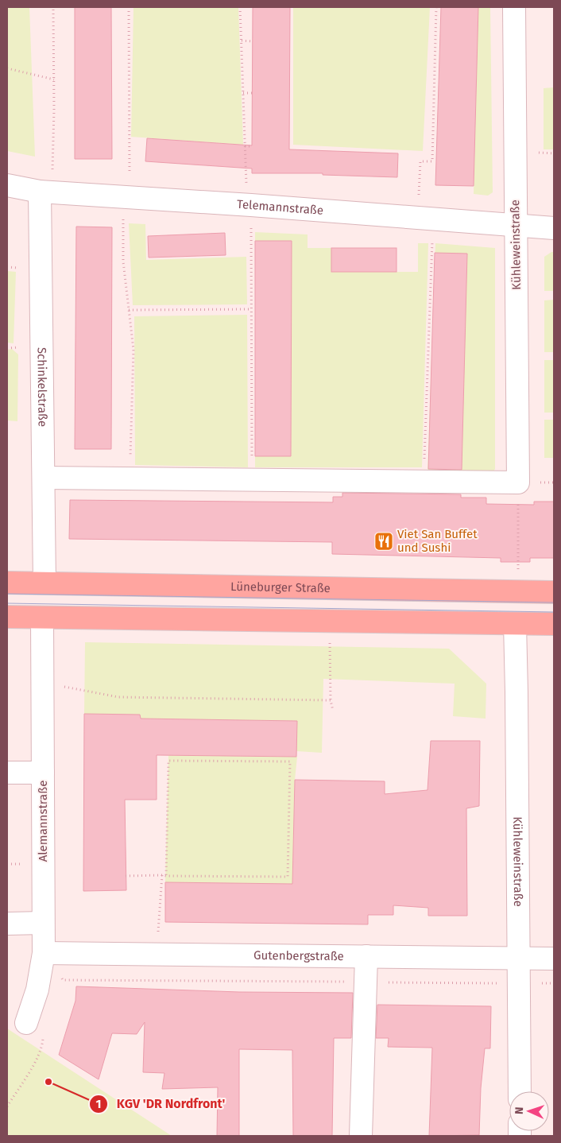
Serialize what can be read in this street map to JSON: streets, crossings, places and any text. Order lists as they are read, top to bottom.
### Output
{
  "streets": {
    "main road": ["Lüneburger Straße"],
    "street": [
      "Telemannstraße",
      "Kühleweinstraße",
      "Schinkelstraße",
      "Alemannstraße",
      "Gutenbergstraße"
    ]
  },
  "crossings": [
    ["Telemannstraße", "Kühleweinstraße"],
    ["Telemannstraße", "Schinkelstraße"],
    ["Kühleweinstraße", "Gutenbergstraße"],
    ["Schinkelstraße", "Lüneburger Straße"],
    ["Alemannstraße", "Gutenbergstraße"]
  ],
  "places": {
    "restaurant": ["Viet San Buffet und Sushi"],
    "other": ["KGV 'DR Nordfront'"]
  },
  "north": "left"
}
